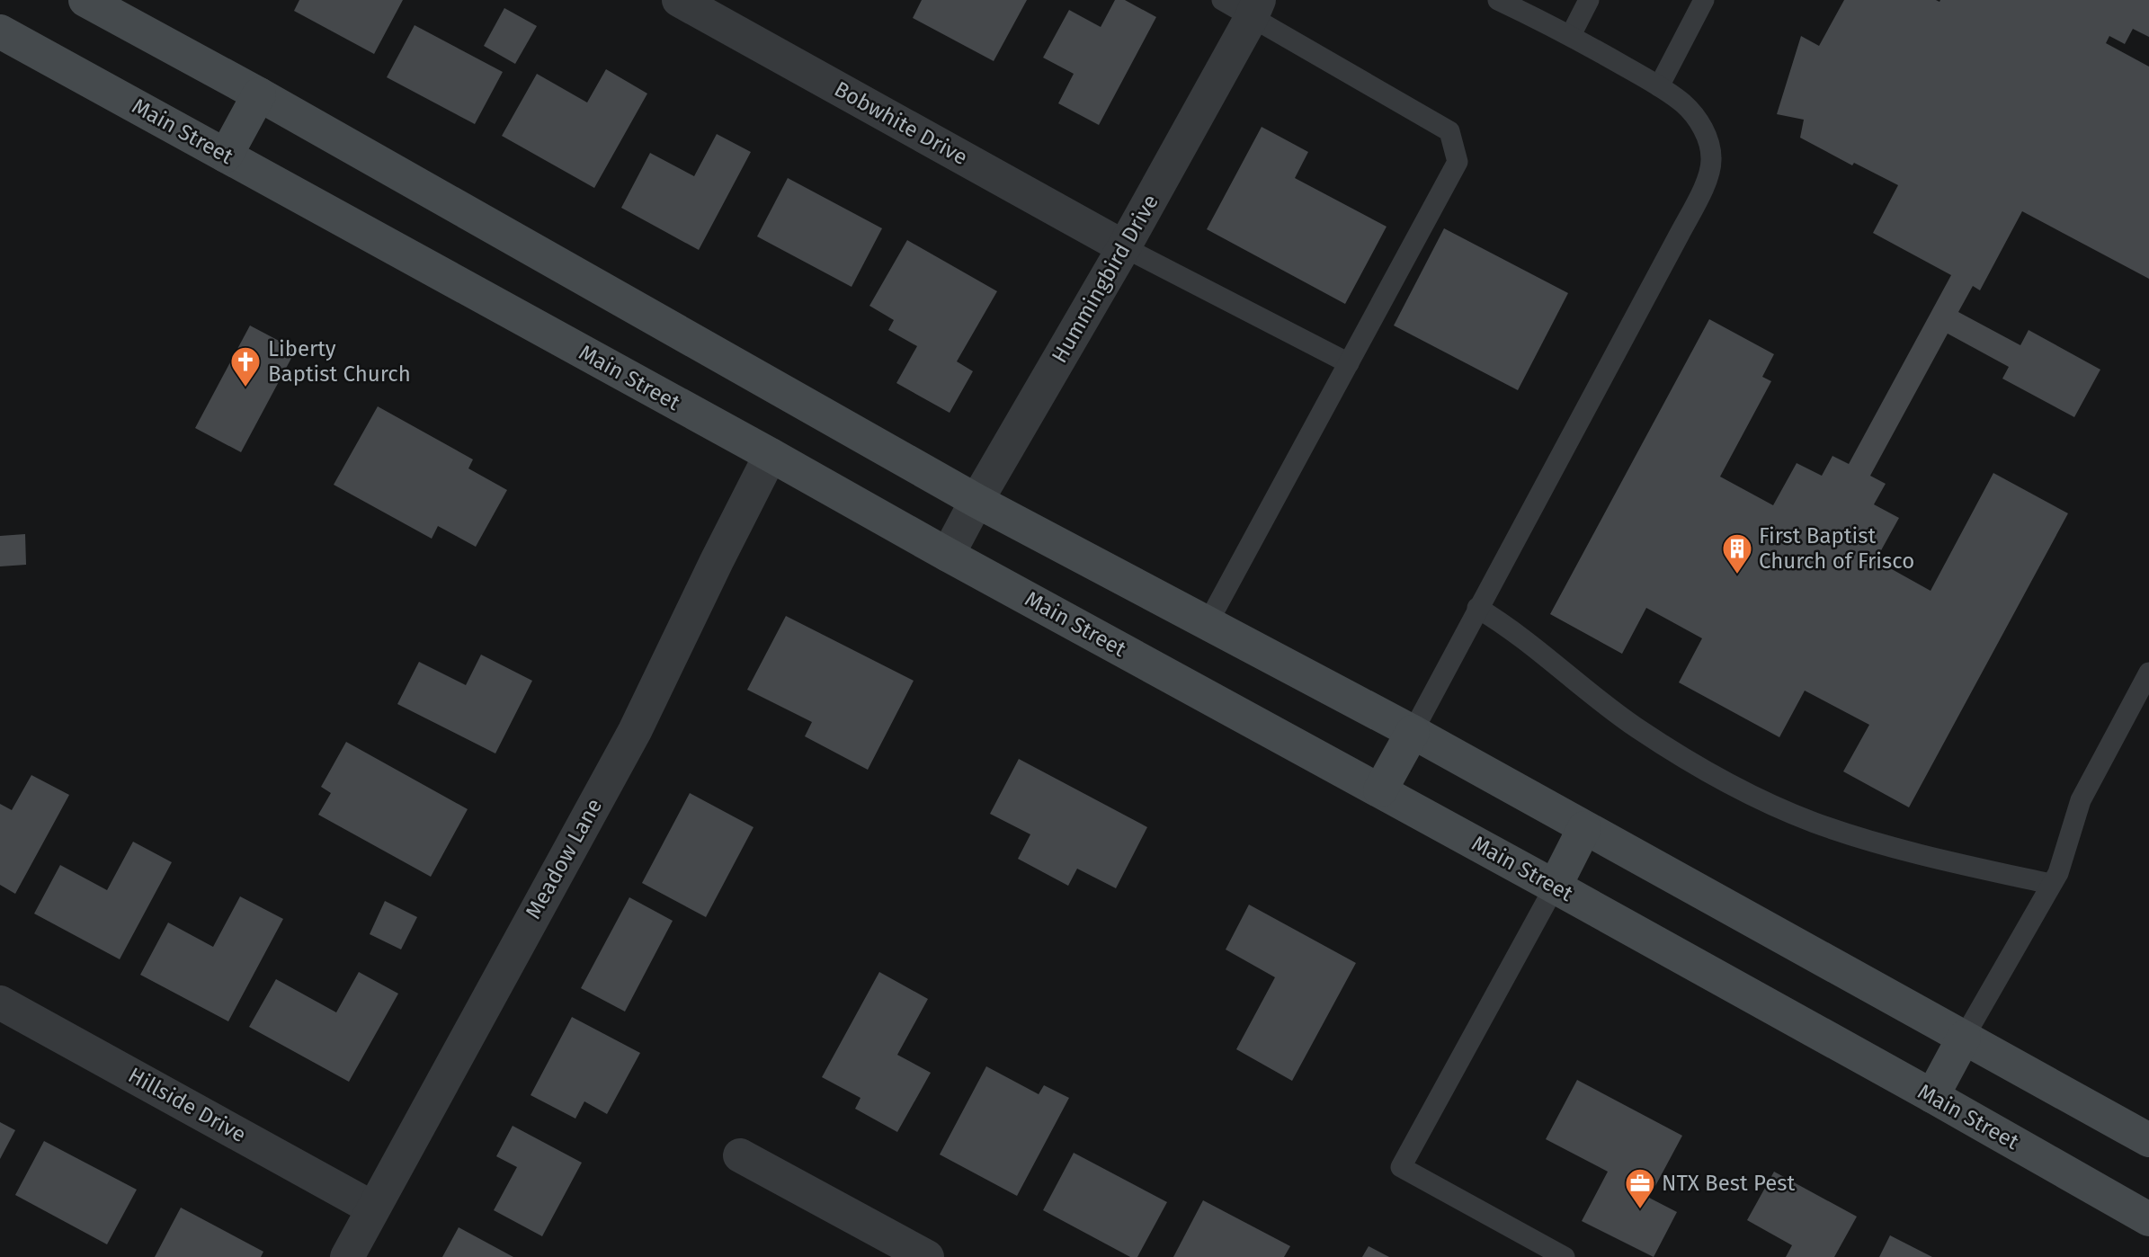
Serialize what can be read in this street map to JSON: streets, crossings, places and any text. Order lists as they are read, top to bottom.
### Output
{
  "streets": {
    "main road": ["Main Street"],
    "street": [
      "Bobwhite Drive",
      "Hummingbird Drive",
      "Meadow Lane",
      "Hillside Drive"
    ]
  },
  "crossings": [
    ["Bobwhite Drive", "Hummingbird Drive"],
    ["Main Street", "Hummingbird Drive"],
    ["Main Street", "Meadow Lane"],
    ["Meadow Lane", "Hillside Drive"]
  ],
  "places": {
    "church": ["Liberty Baptist Church"],
    "building": ["First Baptist Church of Frisco"],
    "office": ["NTX Best Pest"]
  }
}
